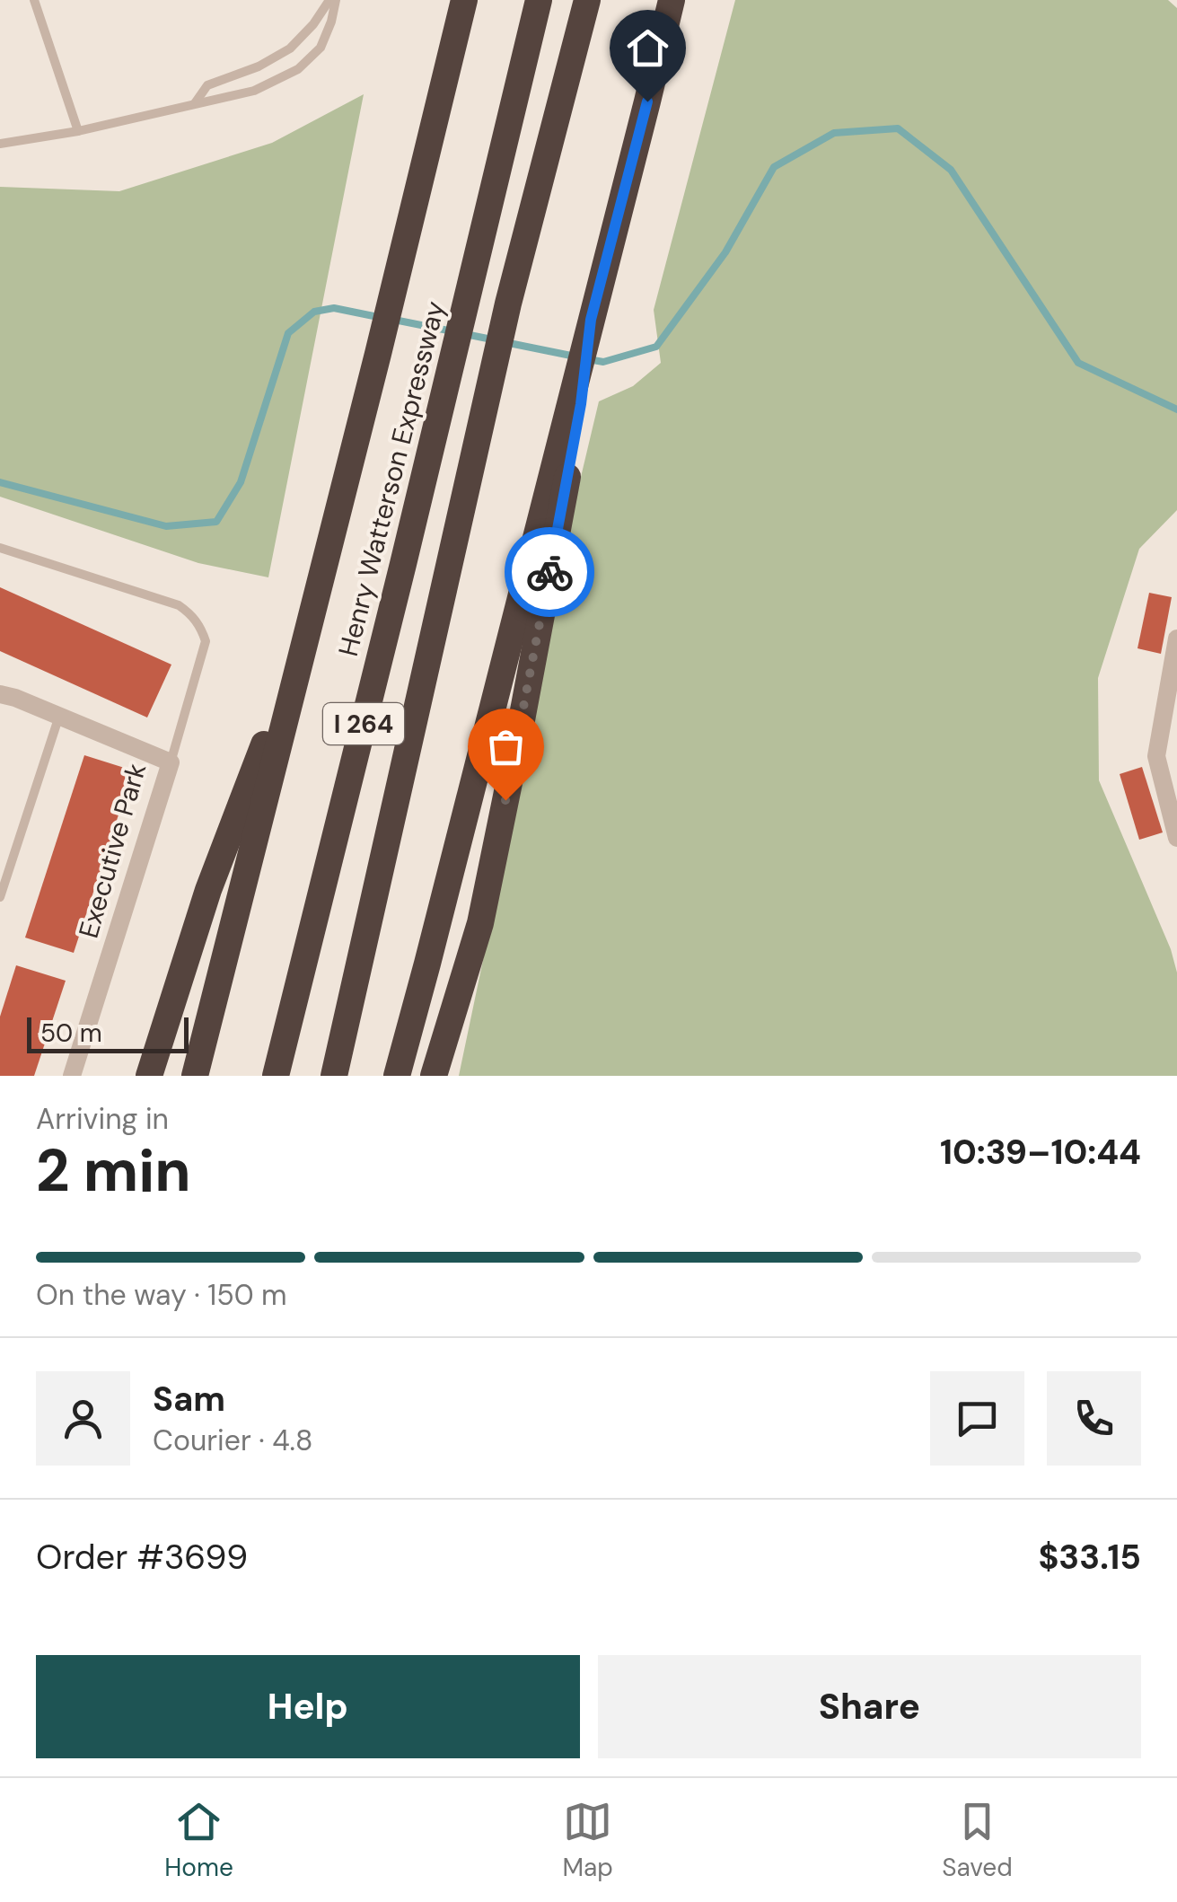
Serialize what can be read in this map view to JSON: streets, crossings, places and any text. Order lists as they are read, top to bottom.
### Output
{
  "streets": {
    "highway": ["Henry Watterson Expressway", "I 264"],
    "street": ["Executive Park"]
  },
  "scale_bar": "50 m",
  "page": {
    "scale": "50 m",
    "heading": ["2 min", "Arriving in", "10:39–10:44"],
    "panel": [
      "Sam",
      "Courier · 4.8",
      "Order #3699",
      "$33.15"
    ],
    "bar": "On the way · 150 m",
    "buttons": ["Help", "Share"],
    "tabs": ["Home", "Map", "Saved"]
  }
}
